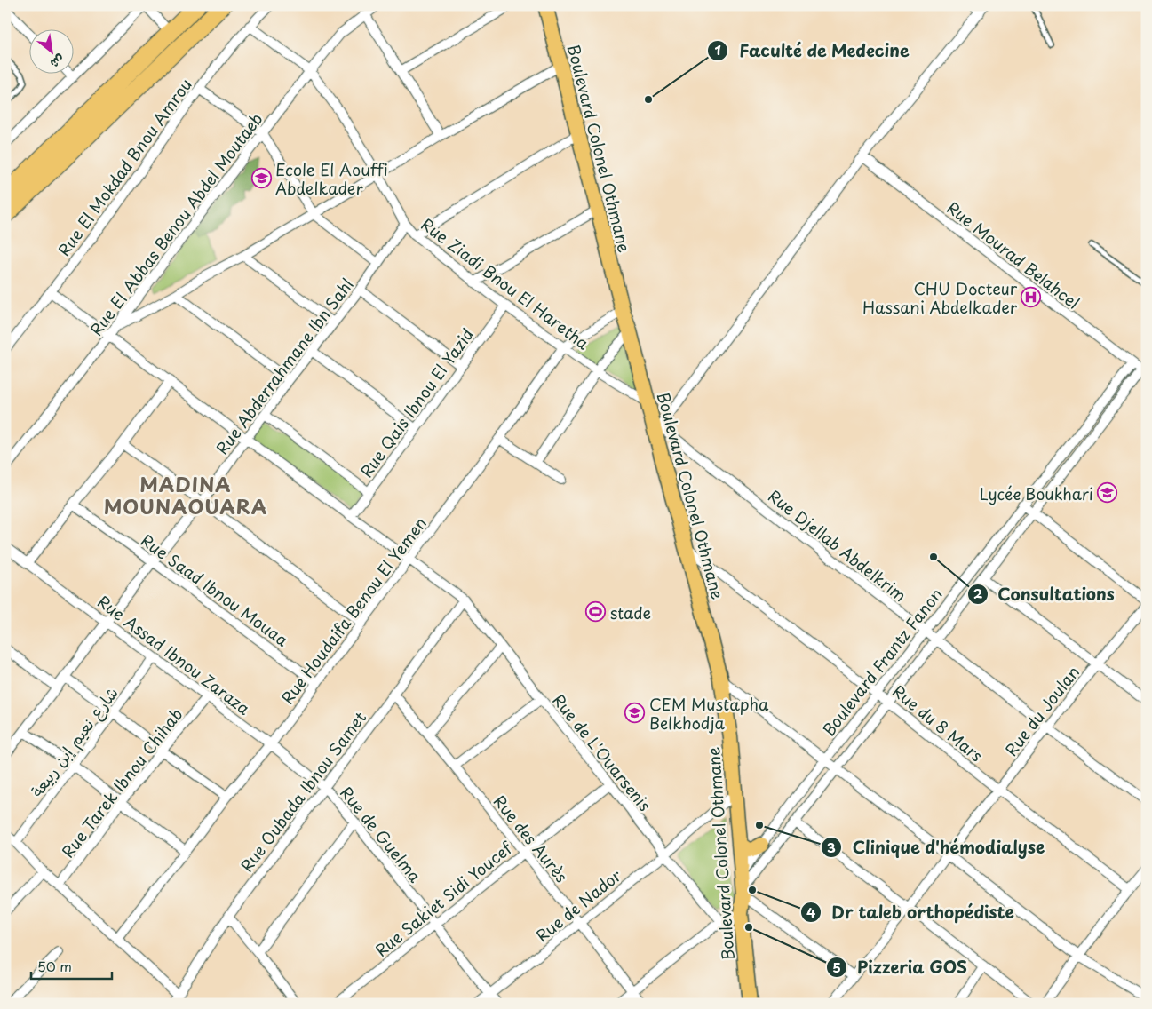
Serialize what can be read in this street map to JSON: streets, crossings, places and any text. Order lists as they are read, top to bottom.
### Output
{
  "streets": {
    "main road": ["Boulevard Colonel Othmane"],
    "street": [
      "Rue El Mokdad Bnou Amrou",
      "Rue El Abbas Benou Abdel Moutaeb",
      "Rue Mourad Belahcel",
      "Rue Ziadi Bnou El Haretha",
      "Rue Abderrahmane Ibn Sahl",
      "Rue Qais Ibnou El Yazid",
      "Rue Djellab Abdelkrim",
      "Rue Saad Ibnou Mouaa",
      "Rue Houdaifa Benou El Yemen",
      "Rue Assad Ibnou Zaraza",
      "Boulevard Frantz Fanon",
      "Rue du Joulan",
      "Rue du 8 Mars",
      "شارع نعيم إبن ربيعة",
      "Rue de L'Ouarsenis",
      "Rue Tarek Ibnou Chihab",
      "Rue Oubada Ibnou Samet",
      "Rue de Guelma",
      "Rue des Aurès",
      "Rue Sakiet Sidi Youcef",
      "Rue de Nador"
    ]
  },
  "crossings": [
    ["Boulevard Colonel Othmane", "Rue Ziadi Bnou El Haretha"],
    ["Boulevard Colonel Othmane", "Rue Djellab Abdelkrim"],
    ["Boulevard Colonel Othmane", "Rue Houdaifa Benou El Yemen"],
    ["Boulevard Colonel Othmane", "Boulevard Frantz Fanon"],
    ["Boulevard Colonel Othmane", "Rue du 8 Mars"],
    ["Boulevard Colonel Othmane", "Rue de Nador"],
    ["Rue El Mokdad Bnou Amrou", "Rue Ziadi Bnou El Haretha"],
    ["Rue El Mokdad Bnou Amrou", "Rue de L'Ouarsenis"],
    ["Rue El Abbas Benou Abdel Moutaeb", "Rue Ziadi Bnou El Haretha"],
    ["Rue El Abbas Benou Abdel Moutaeb", "Rue de L'Ouarsenis"],
    ["Rue Mourad Belahcel", "Boulevard Frantz Fanon"],
    ["Rue Ziadi Bnou El Haretha", "Rue Abderrahmane Ibn Sahl"],
    ["Rue Ziadi Bnou El Haretha", "Rue Qais Ibnou El Yazid"],
    ["Rue Ziadi Bnou El Haretha", "Rue Houdaifa Benou El Yemen"],
    ["Rue Abderrahmane Ibn Sahl", "Rue Saad Ibnou Mouaa"],
    ["Rue Abderrahmane Ibn Sahl", "Rue Assad Ibnou Zaraza"],
    ["Rue Abderrahmane Ibn Sahl", "Rue de L'Ouarsenis"],
    ["Rue Qais Ibnou El Yazid", "Rue de L'Ouarsenis"],
    ["Rue Djellab Abdelkrim", "Boulevard Frantz Fanon"],
    ["Rue Djellab Abdelkrim", "Rue du Joulan"],
    ["Rue Saad Ibnou Mouaa", "Rue Houdaifa Benou El Yemen"],
    ["Rue Houdaifa Benou El Yemen", "Rue Assad Ibnou Zaraza"],
    ["Rue Houdaifa Benou El Yemen", "Rue de L'Ouarsenis"],
    ["Rue Assad Ibnou Zaraza", "شارع نعيم إبن ربيعة"],
    ["Rue Assad Ibnou Zaraza", "Rue Tarek Ibnou Chihab"],
    ["Rue Assad Ibnou Zaraza", "Rue Oubada Ibnou Samet"],
    ["Rue Assad Ibnou Zaraza", "Rue de Guelma"],
    ["Boulevard Frantz Fanon", "Rue du 8 Mars"],
    ["Rue du Joulan", "Rue du 8 Mars"],
    ["Rue de L'Ouarsenis", "Rue Oubada Ibnou Samet"],
    ["Rue de L'Ouarsenis", "Rue Sakiet Sidi Youcef"],
    ["Rue de L'Ouarsenis", "Rue de Nador"],
    ["Rue Oubada Ibnou Samet", "Rue de Guelma"],
    ["Rue Oubada Ibnou Samet", "Rue des Aurès"],
    ["Rue de Guelma", "Rue Sakiet Sidi Youcef"],
    ["Rue de Guelma", "Rue de Nador"],
    ["Rue des Aurès", "Rue Sakiet Sidi Youcef"],
    ["Rue des Aurès", "Rue de Nador"]
  ],
  "districts": ["MADINA MOUNAOUARA"],
  "places": {
    "other": [
      "Faculté de Medecine",
      "Consultations",
      "Clinique d'hémodialyse",
      "Dr taleb orthopédiste",
      "Pizzeria GOS"
    ],
    "school or university": ["Ecole El Aouffi Abdelkader", "Lycée Boukhari", "CEM Mustapha Belkhodja"],
    "hospital": ["CHU Docteur Hassani Abdelkader"],
    "sports": ["stade"]
  },
  "scale_bar": "50 m",
  "north": "bottom right"
}
